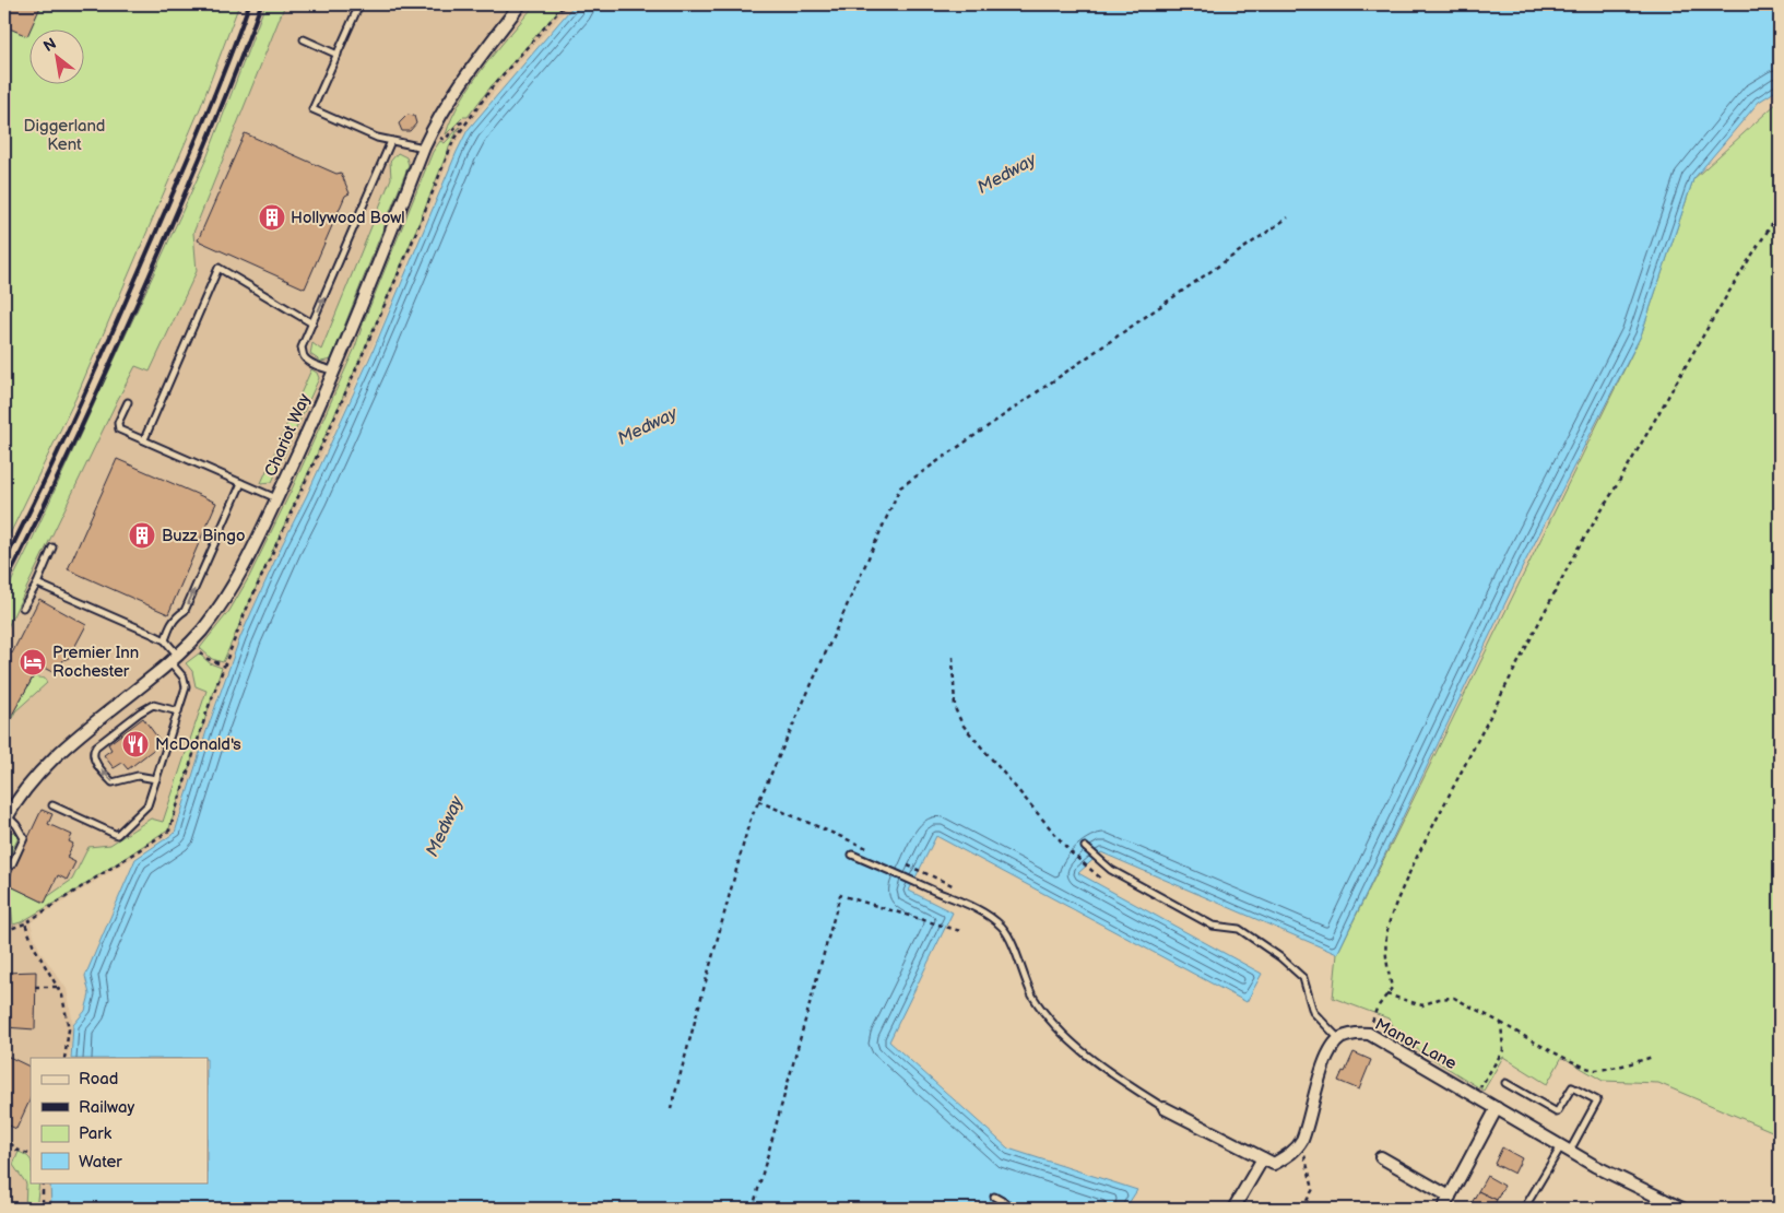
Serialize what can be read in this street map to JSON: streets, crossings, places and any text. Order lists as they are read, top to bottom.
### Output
{
  "streets": {
    "street": ["Chariot Way", "Manor Lane"]
  },
  "water": ["Medway"],
  "parks": ["Diggerland Kent"],
  "places": {
    "building": ["Hollywood Bowl", "Buzz Bingo"],
    "hotel": ["Premier Inn Rochester"],
    "restaurant": ["McDonald's"]
  },
  "legend": [
    "Road",
    "Railway",
    "Park",
    "Water"
  ],
  "north": "top left"
}
